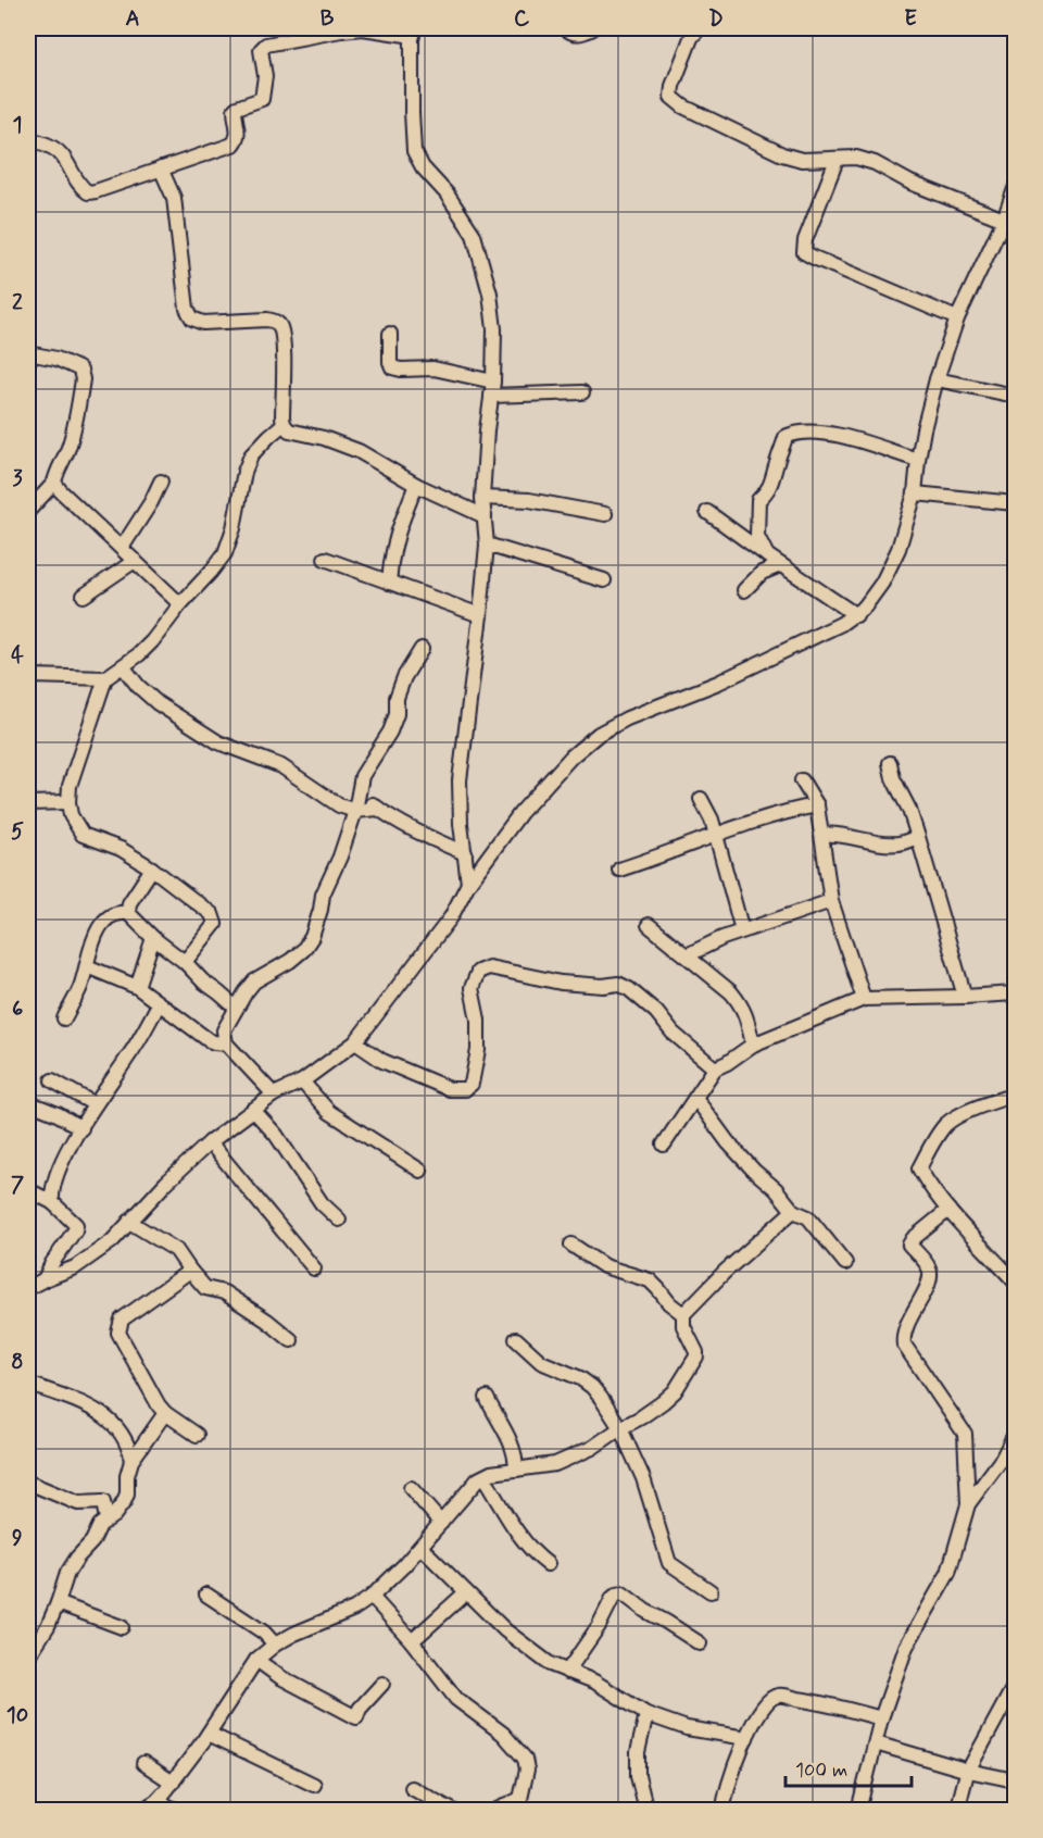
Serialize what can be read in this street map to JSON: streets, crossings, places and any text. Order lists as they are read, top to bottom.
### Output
{
  "scale_bar": "100 m",
  "grid": {
    "columns": [
      "A",
      "B",
      "C",
      "D",
      "E"
    ],
    "rows": [
      "1",
      "2",
      "3",
      "4",
      "5",
      "6",
      "7",
      "8",
      "9",
      "10"
    ]
  }
}
